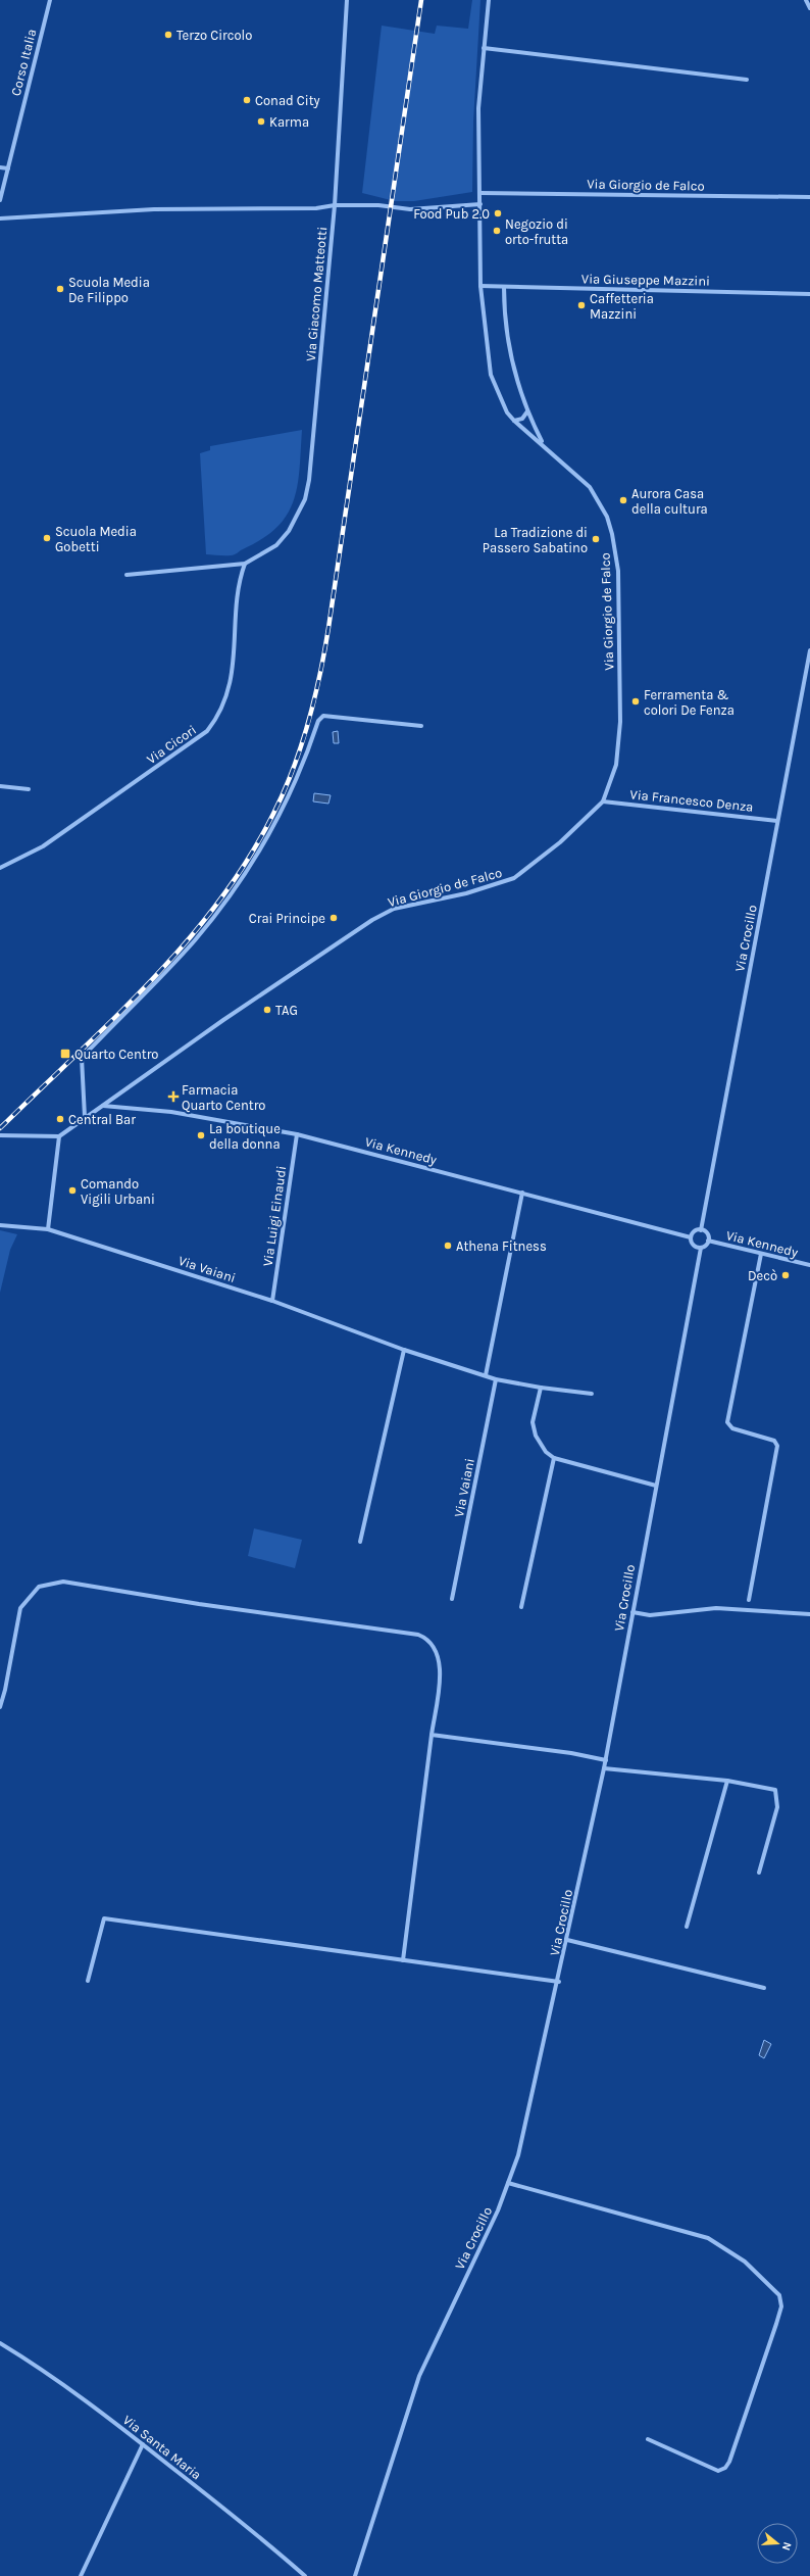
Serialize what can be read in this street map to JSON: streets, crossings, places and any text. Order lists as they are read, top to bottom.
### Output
{
  "streets": {
    "street": [
      "Corso Italia",
      "Via Giorgio de Falco",
      "Via Giuseppe Mazzini",
      "Via Giacomo Matteotti",
      "Via Cicori",
      "Via Francesco Denza",
      "Via Crocillo",
      "Via Kennedy",
      "Via Luigi Einaudi",
      "Via Vaiani",
      "Via Santa Maria"
    ]
  },
  "crossings": [
    ["Via Giorgio de Falco", "Via Giuseppe Mazzini"],
    ["Via Giorgio de Falco", "Via Francesco Denza"],
    ["Via Giorgio de Falco", "Via Kennedy"],
    ["Via Giacomo Matteotti", "Via Cicori"],
    ["Via Francesco Denza", "Via Crocillo"],
    ["Via Crocillo", "Via Kennedy"],
    ["Via Kennedy", "Via Luigi Einaudi"],
    ["Via Luigi Einaudi", "Via Vaiani"]
  ],
  "places": {
    "other": [
      "Terzo Circolo",
      "Conad City",
      "Karma",
      "Food Pub 2.0",
      "Negozio di orto-frutta",
      "Scuola Media De Filippo",
      "Caffetteria Mazzini",
      "Aurora Casa della cultura",
      "Scuola Media Gobetti",
      "La Tradizione di Passero Sabatino",
      "Ferramenta & colori De Fenza",
      "Crai Principe",
      "TAG",
      "Central Bar",
      "La boutique della donna",
      "Comando Vigili Urbani",
      "Athena Fitness",
      "Decò"
    ],
    "transit": ["Quarto Centro"],
    "health": ["Farmacia Quarto Centro"]
  },
  "north": "right"
}
